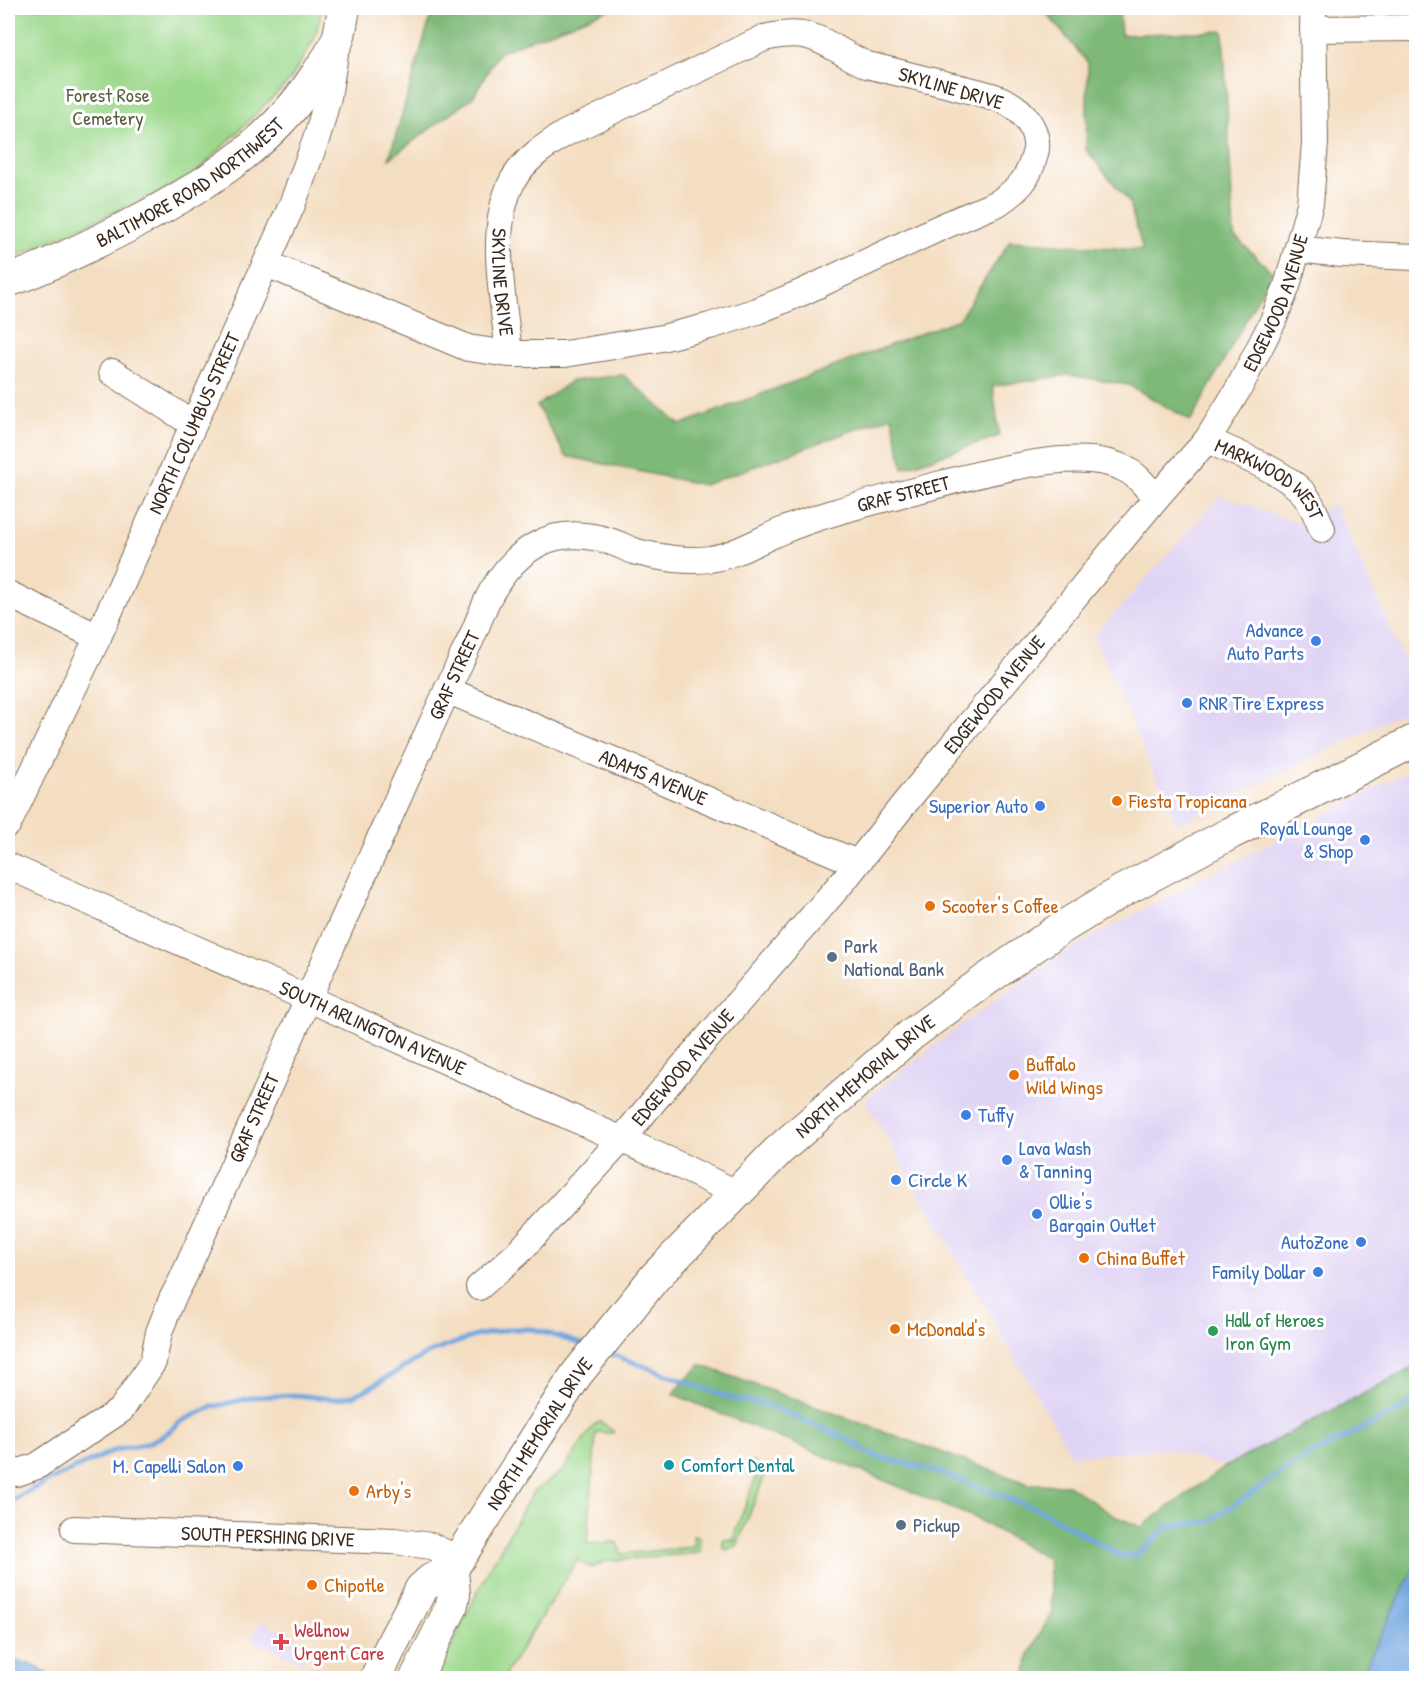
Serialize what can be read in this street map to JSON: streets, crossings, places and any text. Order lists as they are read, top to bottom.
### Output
{
  "streets": {
    "main road": ["BALTIMORE ROAD NORTHWEST", "NORTH COLUMBUS STREET", "NORTH MEMORIAL DRIVE"],
    "street": [
      "SKYLINE DRIVE",
      "EDGEWOOD AVENUE",
      "MARKWOOD WEST",
      "GRAF STREET",
      "ADAMS AVENUE",
      "SOUTH ARLINGTON AVENUE",
      "SOUTH PERSHING DRIVE"
    ]
  },
  "crossings": [
    ["SKYLINE DRIVE", "NORTH COLUMBUS STREET"],
    ["BALTIMORE ROAD NORTHWEST", "NORTH COLUMBUS STREET"],
    ["EDGEWOOD AVENUE", "MARKWOOD WEST"],
    ["EDGEWOOD AVENUE", "GRAF STREET"],
    ["EDGEWOOD AVENUE", "ADAMS AVENUE"],
    ["EDGEWOOD AVENUE", "SOUTH ARLINGTON AVENUE"],
    ["GRAF STREET", "ADAMS AVENUE"],
    ["GRAF STREET", "SOUTH ARLINGTON AVENUE"],
    ["SOUTH ARLINGTON AVENUE", "NORTH MEMORIAL DRIVE"],
    ["NORTH MEMORIAL DRIVE", "SOUTH PERSHING DRIVE"]
  ],
  "parks": ["Forest Rose Cemetery"],
  "places": {
    "other": [
      "Advance Auto Parts",
      "RNR Tire Express",
      "Fiesta Tropicana",
      "Superior Auto",
      "Royal Lounge & Shop",
      "Scooter's Coffee",
      "Park National Bank",
      "Buffalo Wild Wings",
      "Tuffy",
      "Lava Wash & Tanning",
      "Circle K",
      "Ollie's Bargain Outlet",
      "AutoZone",
      "China Buffet",
      "Family Dollar",
      "McDonald's",
      "Hall of Heroes Iron Gym",
      "Comfort Dental",
      "M. Capelli Salon",
      "Arby's",
      "Pickup",
      "Chipotle"
    ],
    "health": ["Wellnow Urgent Care"]
  }
}
